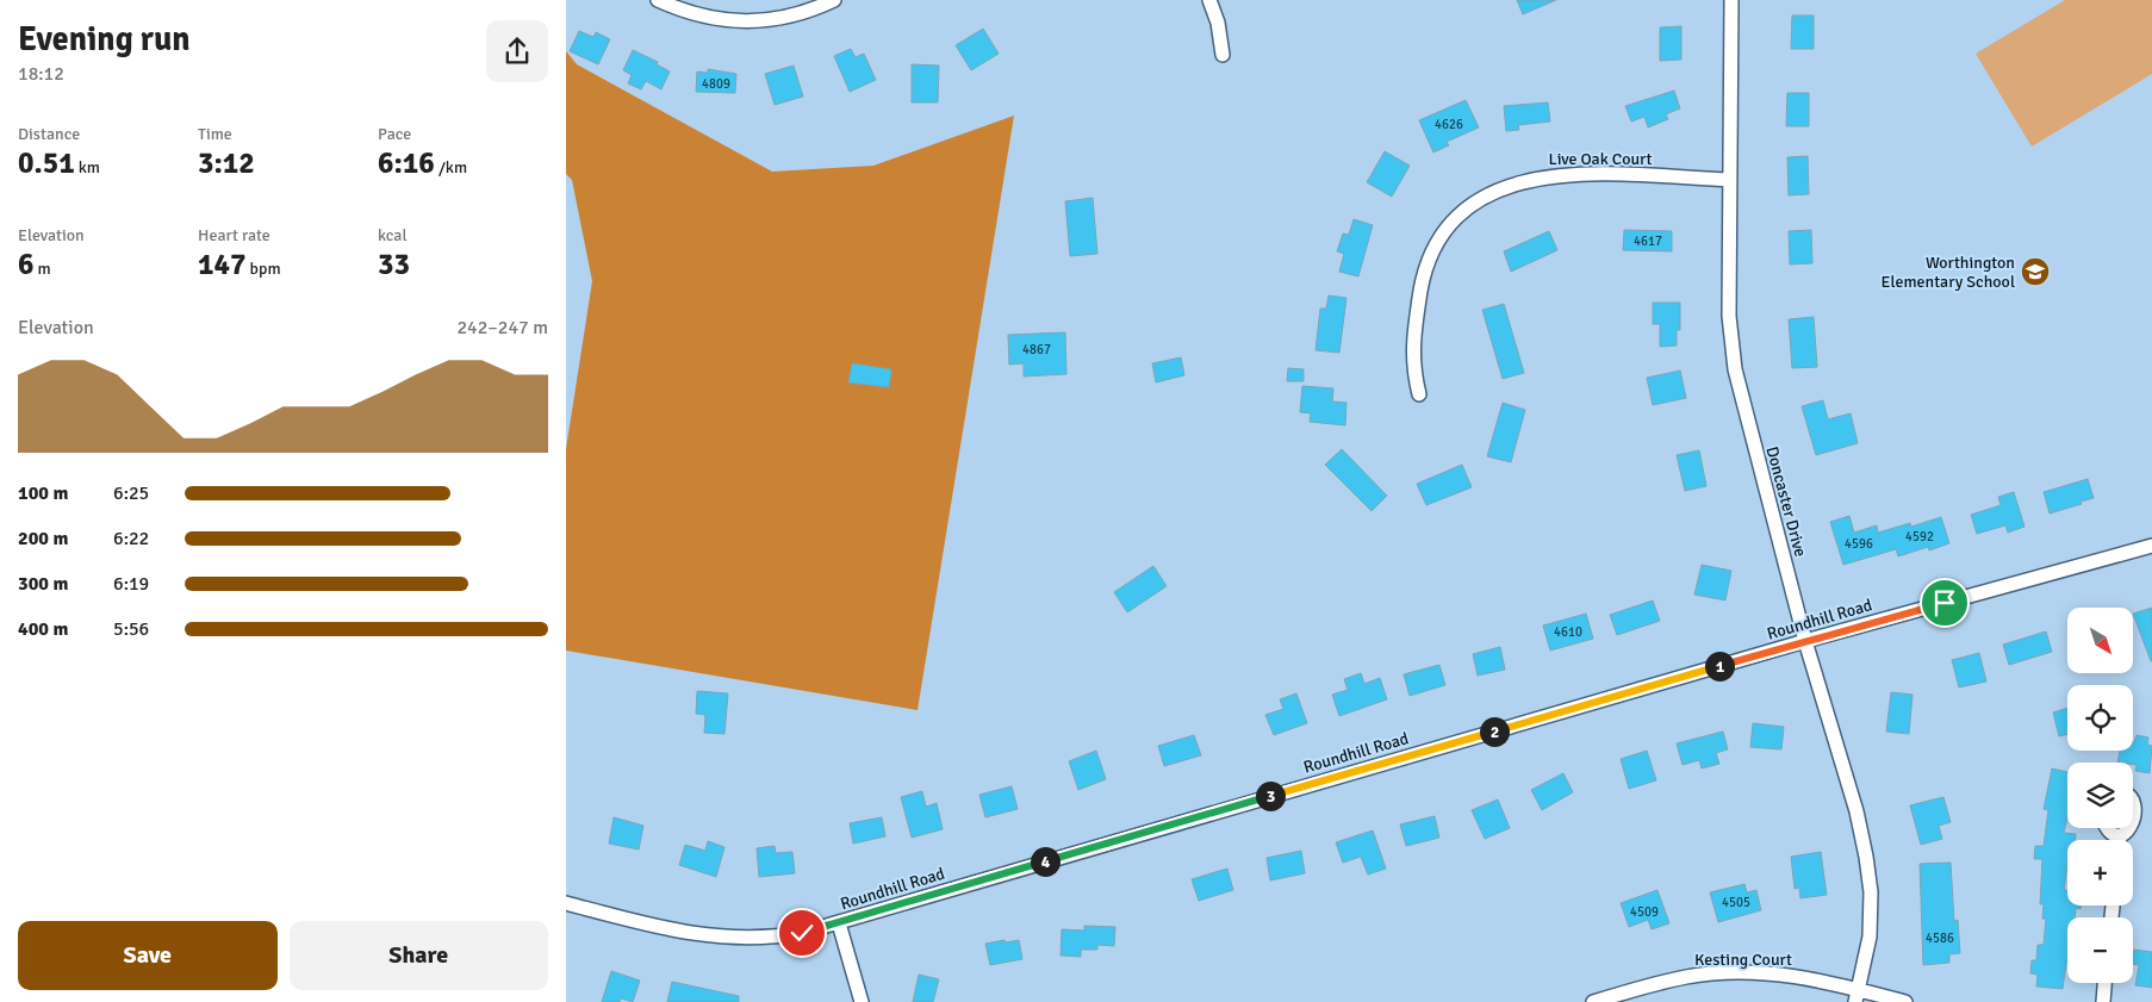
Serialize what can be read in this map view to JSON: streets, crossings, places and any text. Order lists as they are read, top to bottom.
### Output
{
  "streets": {
    "street": [
      "Live Oak Court",
      "Doncaster Drive",
      "Roundhill Road",
      "Kesting Court"
    ]
  },
  "crossings": [
    ["Live Oak Court", "Doncaster Drive"],
    ["Doncaster Drive", "Roundhill Road"],
    ["Doncaster Drive", "Kesting Court"]
  ],
  "places": {
    "school or university": ["Worthington Elementary School"]
  },
  "house_numbers": [
    "4809",
    "4626",
    "4617",
    "4867",
    "4592",
    "4596",
    "4610",
    "4505",
    "4509",
    "4586"
  ],
  "north": "bottom right",
  "page": {
    "heading": ["Evening run", "18:12"],
    "stats": [
      ["Distance", "0.51 km"],
      ["Time", "3:12"],
      ["Pace", "6:16 /km"],
      ["Elevation", "6 m"],
      ["Heart rate", "147 bpm"],
      ["kcal", "33"]
    ],
    "chart": ["Elevation", "242–247 m"],
    "list": [
      {
        "name": "100 m",
        "note": "6:25"
      },
      {
        "name": "200 m",
        "note": "6:22"
      },
      {
        "name": "300 m",
        "note": "6:19"
      },
      {
        "name": "400 m",
        "note": "5:56"
      }
    ],
    "map_buttons": ["+", "−"],
    "pins": [
      "1",
      "2",
      "3",
      "4"
    ],
    "buttons": ["Save", "Share"]
  }
}
